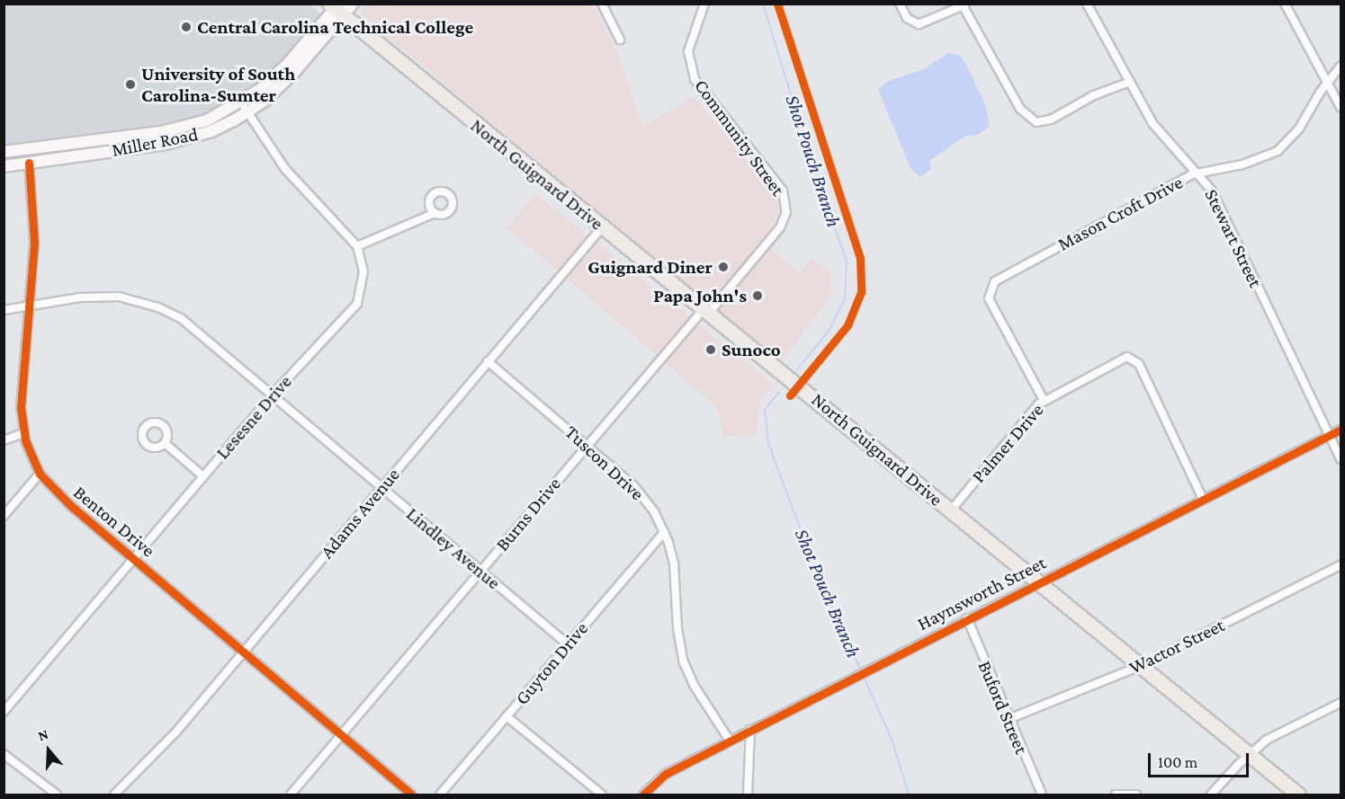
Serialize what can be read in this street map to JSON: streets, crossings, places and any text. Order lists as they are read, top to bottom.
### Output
{
  "streets": {
    "highway": ["North Guignard Drive"],
    "street": [
      "Community Street",
      "Miller Road",
      "Mason Croft Drive",
      "Stewart Street",
      "Lesesne Drive",
      "Palmer Drive",
      "Tuscon Drive",
      "Adams Avenue",
      "Burns Drive",
      "Benton Drive",
      "Lindley Avenue",
      "Haynsworth Street",
      "Wactor Street",
      "Guyton Drive",
      "Buford Street"
    ]
  },
  "crossings": [
    ["Community Street", "North Guignard Drive"],
    ["Community Street", "Burns Drive"],
    ["Miller Road", "North Guignard Drive"],
    ["Miller Road", "Lesesne Drive"],
    ["Miller Road", "Benton Drive"],
    ["North Guignard Drive", "Palmer Drive"],
    ["North Guignard Drive", "Adams Avenue"],
    ["North Guignard Drive", "Burns Drive"],
    ["North Guignard Drive", "Haynsworth Street"],
    ["North Guignard Drive", "Wactor Street"],
    ["Mason Croft Drive", "Stewart Street"],
    ["Mason Croft Drive", "Palmer Drive"],
    ["Stewart Street", "Haynsworth Street"],
    ["Lesesne Drive", "Benton Drive"],
    ["Lesesne Drive", "Lindley Avenue"],
    ["Palmer Drive", "Haynsworth Street"],
    ["Tuscon Drive", "Adams Avenue"],
    ["Tuscon Drive", "Burns Drive"],
    ["Tuscon Drive", "Haynsworth Street"],
    ["Tuscon Drive", "Guyton Drive"],
    ["Adams Avenue", "Benton Drive"],
    ["Adams Avenue", "Lindley Avenue"],
    ["Burns Drive", "Benton Drive"],
    ["Burns Drive", "Lindley Avenue"],
    ["Benton Drive", "Lindley Avenue"],
    ["Lindley Avenue", "Guyton Drive"],
    ["Haynsworth Street", "Buford Street"],
    ["Wactor Street", "Buford Street"]
  ],
  "water": ["Shot Pouch Branch"],
  "places": [
    "Central Carolina Technical College",
    "University of South Carolina-Sumter",
    "Guignard Diner",
    "Papa John's",
    "Sunoco"
  ],
  "scale_bar": "100 m",
  "north": "top"
}
